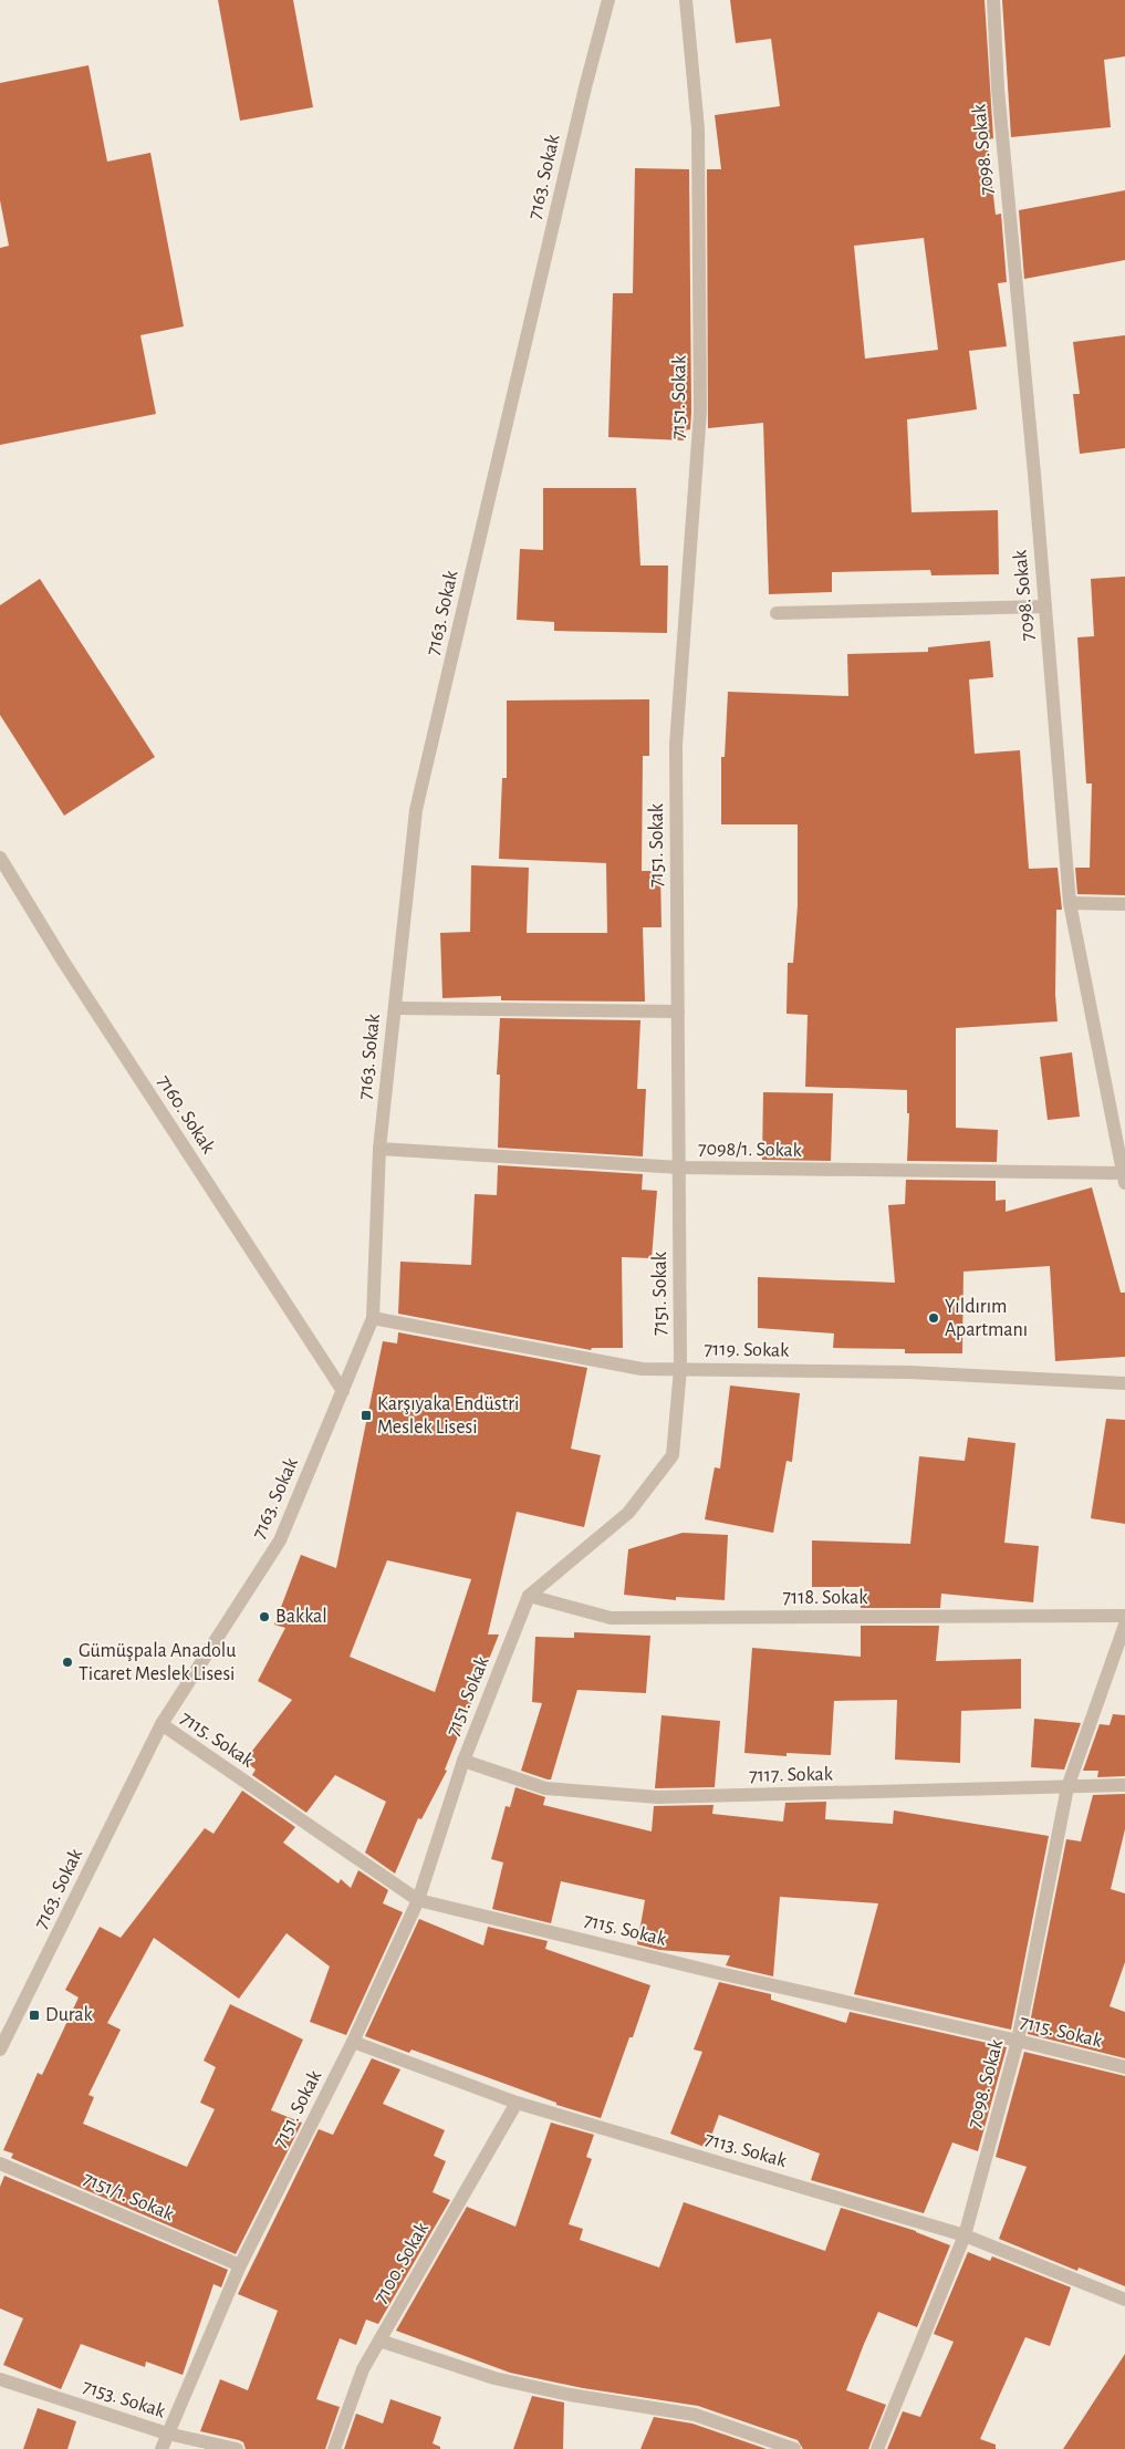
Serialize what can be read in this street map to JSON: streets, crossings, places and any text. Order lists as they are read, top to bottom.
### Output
{
  "streets": {
    "street": [
      "7098. Sokak",
      "7163. Sokak",
      "7151. Sokak",
      "7160. Sokak",
      "7098/1. Sokak",
      "7119. Sokak",
      "7118. Sokak",
      "7115. Sokak",
      "7117. Sokak",
      "7113. Sokak",
      "7151/1. Sokak",
      "7100. Sokak",
      "7153. Sokak"
    ]
  },
  "crossings": [
    ["7098. Sokak", "7098/1. Sokak"],
    ["7098. Sokak", "7115. Sokak"],
    ["7098. Sokak", "7117. Sokak"],
    ["7098. Sokak", "7113. Sokak"],
    ["7163. Sokak", "7160. Sokak"],
    ["7163. Sokak", "7098/1. Sokak"],
    ["7163. Sokak", "7119. Sokak"],
    ["7163. Sokak", "7115. Sokak"],
    ["7151. Sokak", "7098/1. Sokak"],
    ["7151. Sokak", "7119. Sokak"],
    ["7151. Sokak", "7118. Sokak"],
    ["7151. Sokak", "7115. Sokak"],
    ["7151. Sokak", "7117. Sokak"],
    ["7151. Sokak", "7113. Sokak"],
    ["7151. Sokak", "7151/1. Sokak"],
    ["7151. Sokak", "7153. Sokak"],
    ["7113. Sokak", "7100. Sokak"]
  ],
  "places": {
    "other": ["Yıldırım Apartmanı", "Bakkal", "Gümüşpala Anadolu Ticaret Meslek Lisesi"],
    "transit": ["Karşıyaka Endüstri Meslek Lisesi", "Durak"]
  }
}
